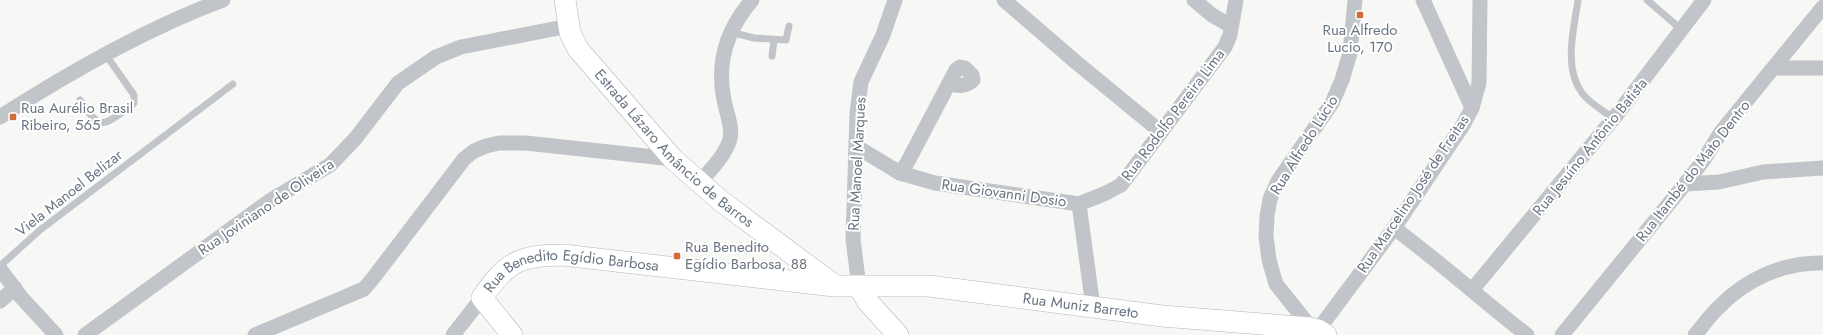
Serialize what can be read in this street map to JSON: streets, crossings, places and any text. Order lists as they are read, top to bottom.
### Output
{
  "streets": {
    "street": [
      "Rua Rodolfo Pereira Lima",
      "Rua Alfredo Lúcio",
      "Estrada Lázaro Amâncio de Barros",
      "Rua Jesuíno Antônio Batista",
      "Rua Manoel Marques",
      "Rua Itambé do Mato Dentro",
      "Rua Giovanni Dosio",
      "Rua Marcelino José de Freitas",
      "Rua Joviniano de Oliveira",
      "Rua Benedito Egídio Barbosa",
      "Rua Muniz Barreto"
    ],
    "lane": ["Viela Manoel Belizar"]
  },
  "crossings": [
    ["Rua Rodolfo Pereira Lima", "Rua Giovanni Dosio"],
    ["Rua Alfredo Lúcio", "Rua Marcelino José de Freitas"],
    ["Rua Alfredo Lúcio", "Rua Muniz Barreto"],
    ["Estrada Lázaro Amâncio de Barros", "Rua Joviniano de Oliveira"],
    ["Estrada Lázaro Amâncio de Barros", "Rua Benedito Egídio Barbosa"],
    ["Estrada Lázaro Amâncio de Barros", "Rua Muniz Barreto"],
    ["Rua Manoel Marques", "Rua Giovanni Dosio"],
    ["Rua Manoel Marques", "Rua Muniz Barreto"],
    ["Rua Giovanni Dosio", "Rua Muniz Barreto"],
    ["Rua Marcelino José de Freitas", "Rua Muniz Barreto"],
    ["Rua Benedito Egídio Barbosa", "Rua Muniz Barreto"]
  ],
  "places": {
    "transit": ["Rua Alfredo Lucio, 170", "Rua Aurélio Brasil Ribeiro, 565", "Rua Benedito Egídio Barbosa, 88"]
  }
}
